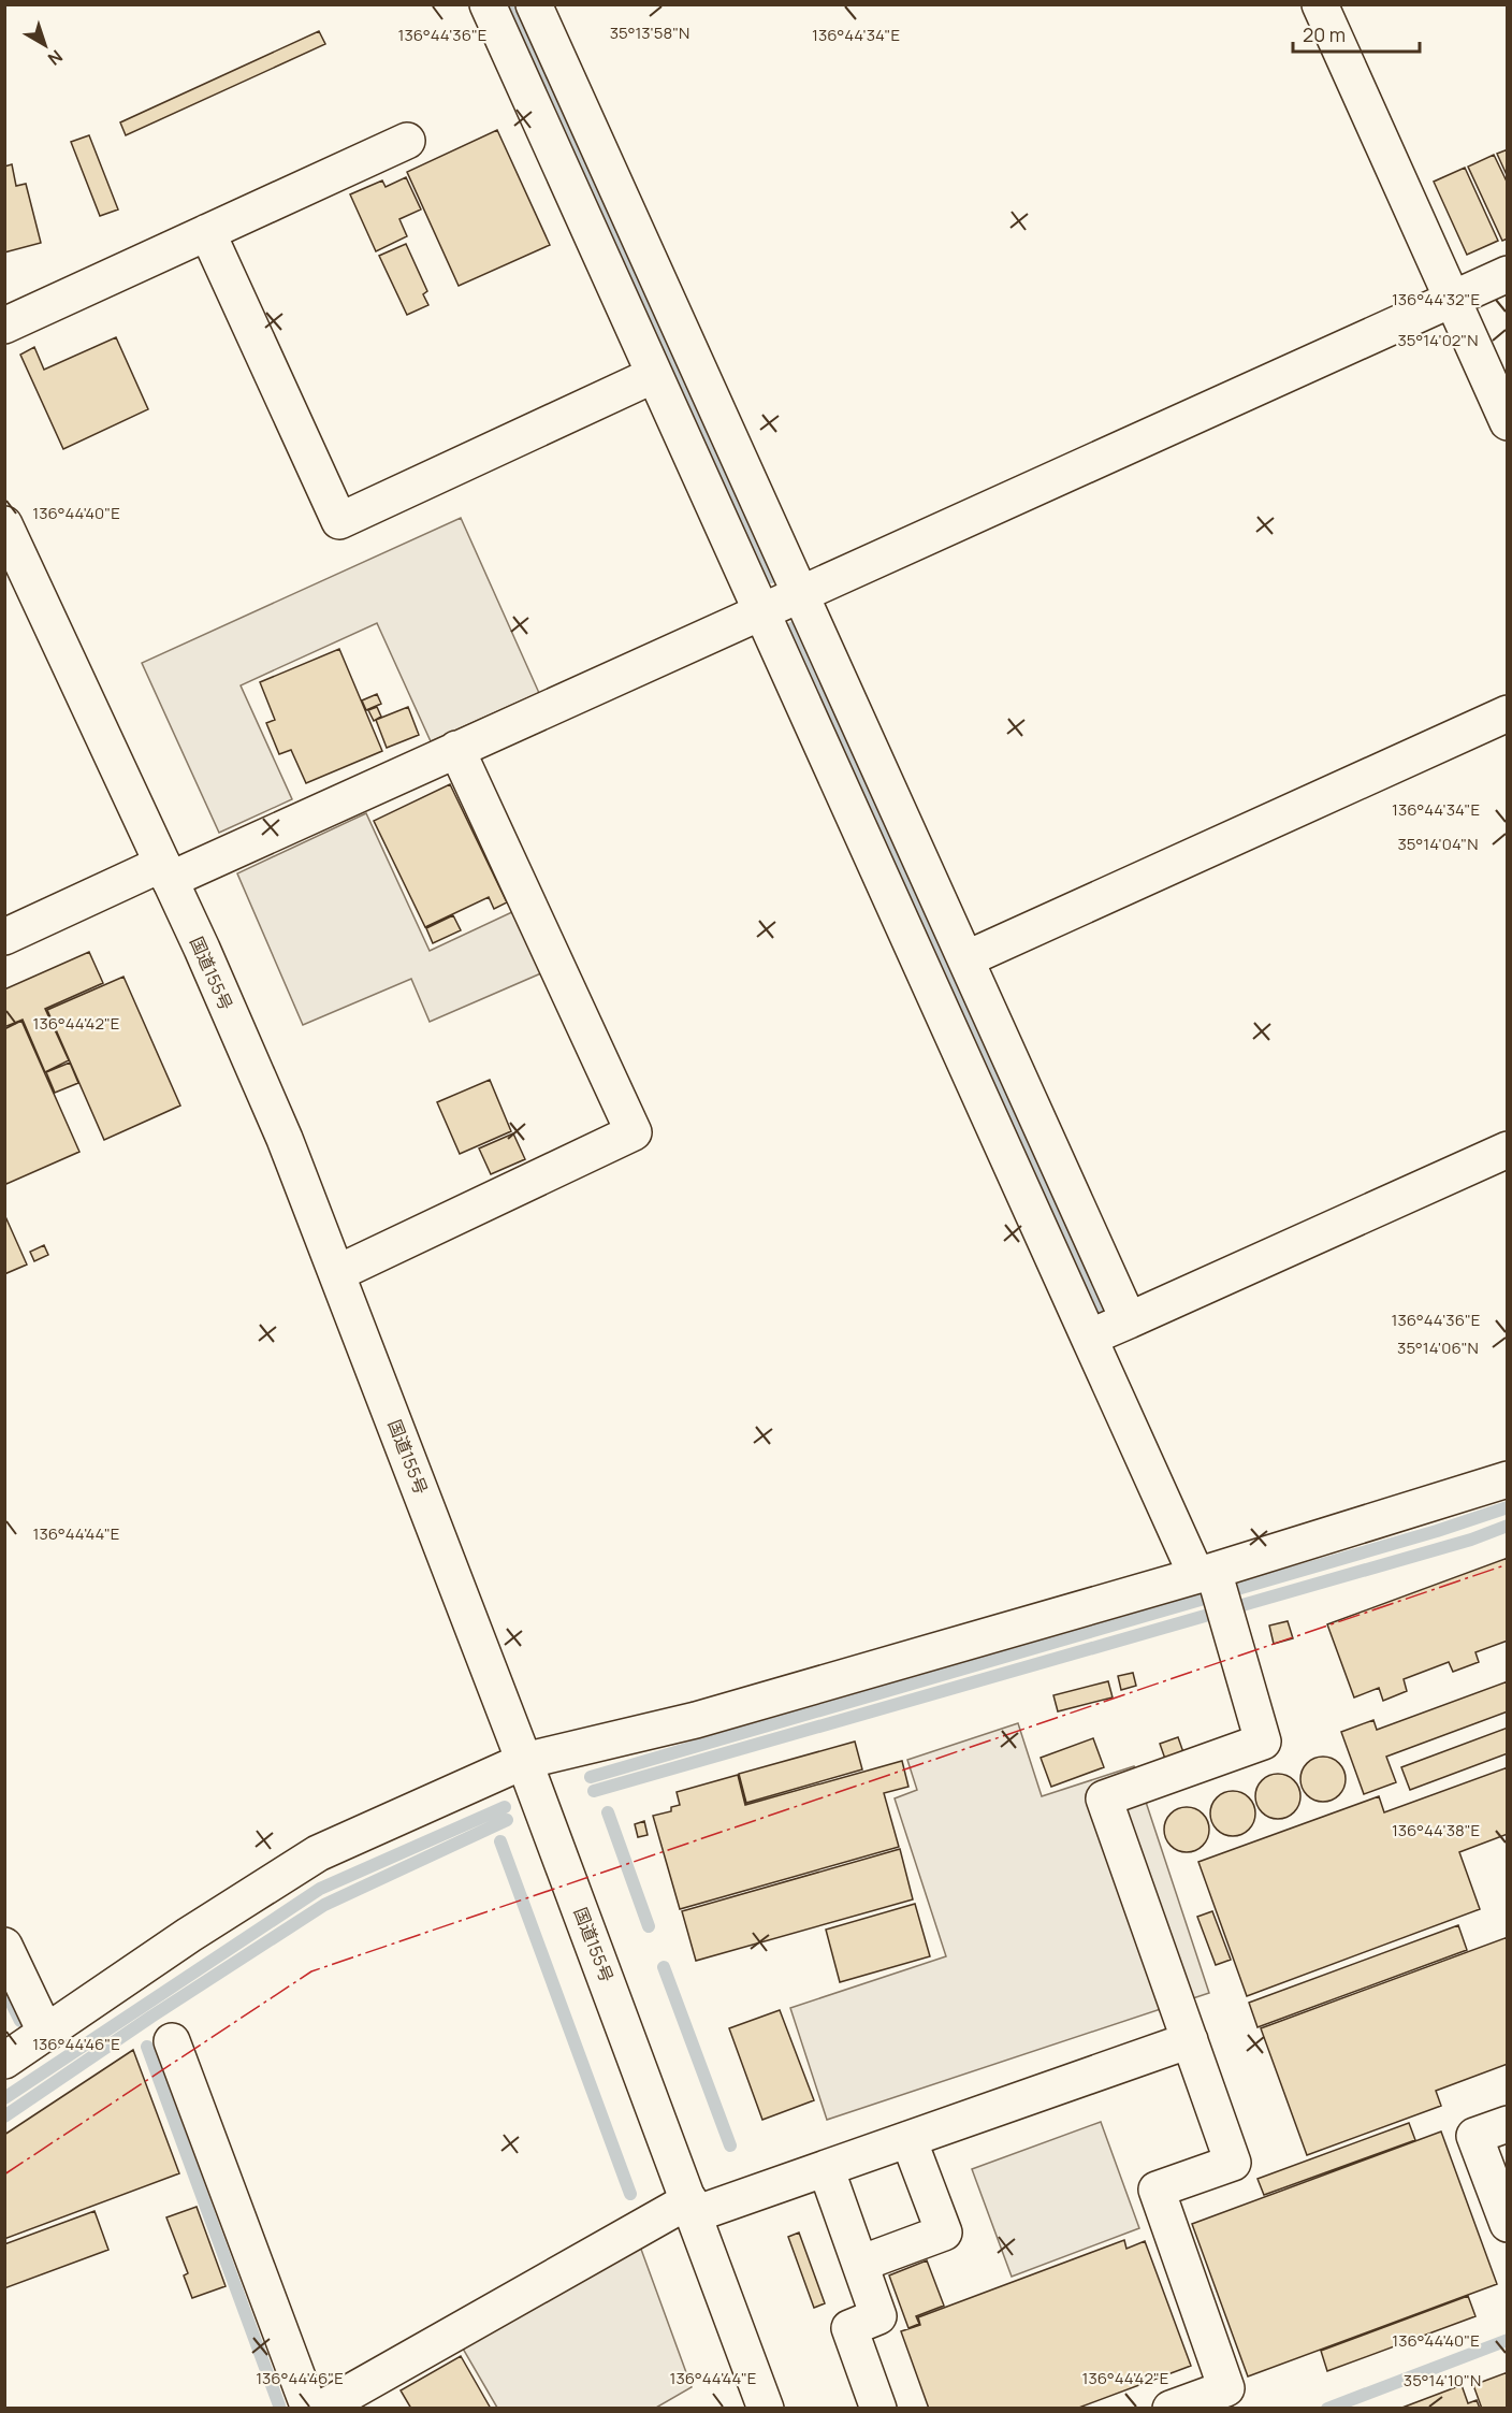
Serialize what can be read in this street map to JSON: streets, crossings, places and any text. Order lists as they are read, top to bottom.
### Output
{
  "streets": {
    "main road": ["国道155号"]
  },
  "scale_bar": "20 m",
  "north": "bottom right",
  "coordinates": [
    "35°13'58\"N",
    "136°44'36\"E",
    "136°44'34\"E",
    "136°44'32\"E",
    "35°14'02\"N",
    "136°44'40\"E",
    "35°14'04\"N",
    "136°44'42\"E",
    "35°14'06\"N",
    "136°44'44\"E",
    "136°44'38\"E",
    "136°44'46\"E",
    "35°14'10\"N"
  ]
}
